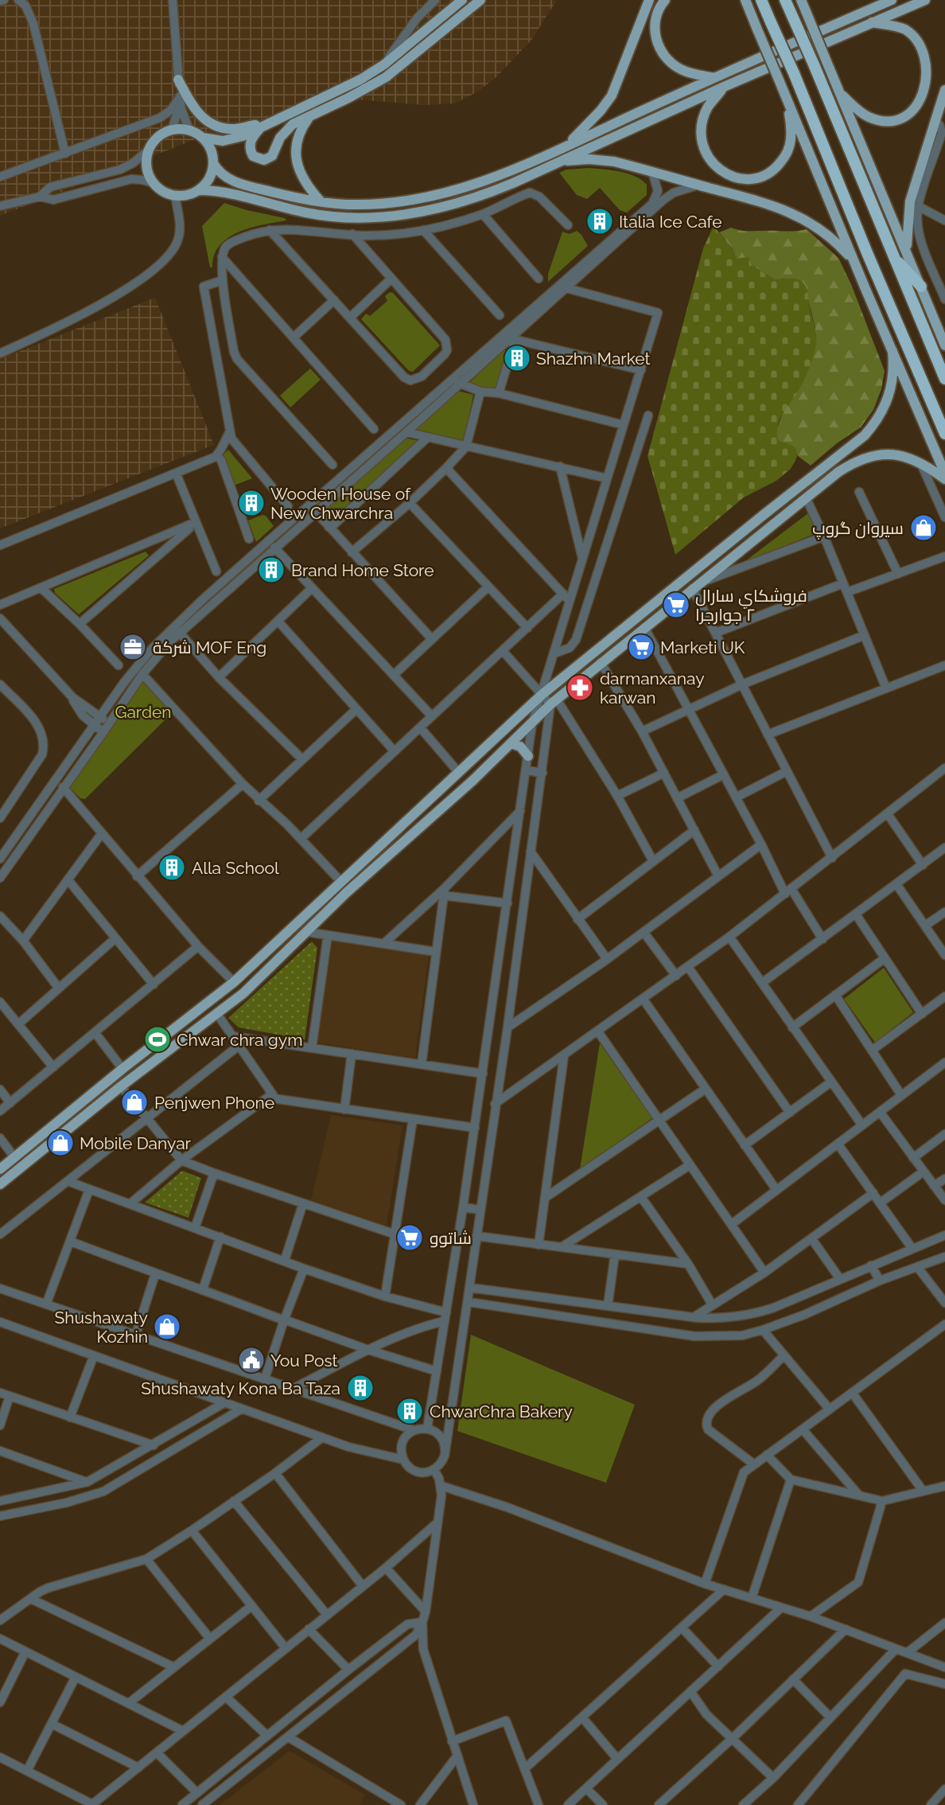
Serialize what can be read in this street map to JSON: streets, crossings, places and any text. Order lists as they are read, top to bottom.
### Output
{
  "parks": ["Garden"],
  "places": {
    "building": [
      "Italia Ice Cafe",
      "Shazhn Market",
      "Wooden House of New Chwarchra",
      "Brand Home Store",
      "Alla School",
      "Shushawaty Kona Ba Taza",
      "ChwarChra Bakery"
    ],
    "shop": [
      "سیروان گروپ",
      "Penjwen Phone",
      "Mobile Danyar",
      "Shushawaty Kozhin"
    ],
    "supermarket": ["فروشكاي سارال ٢ جوارجرا", "Marketi UK", "شاتوو"],
    "office": ["شركة MOF Eng"],
    "pharmacy": ["darmanxanay karwan"],
    "sports": ["Chwar chra gym"],
    "public building": ["You Post"]
  }
}
